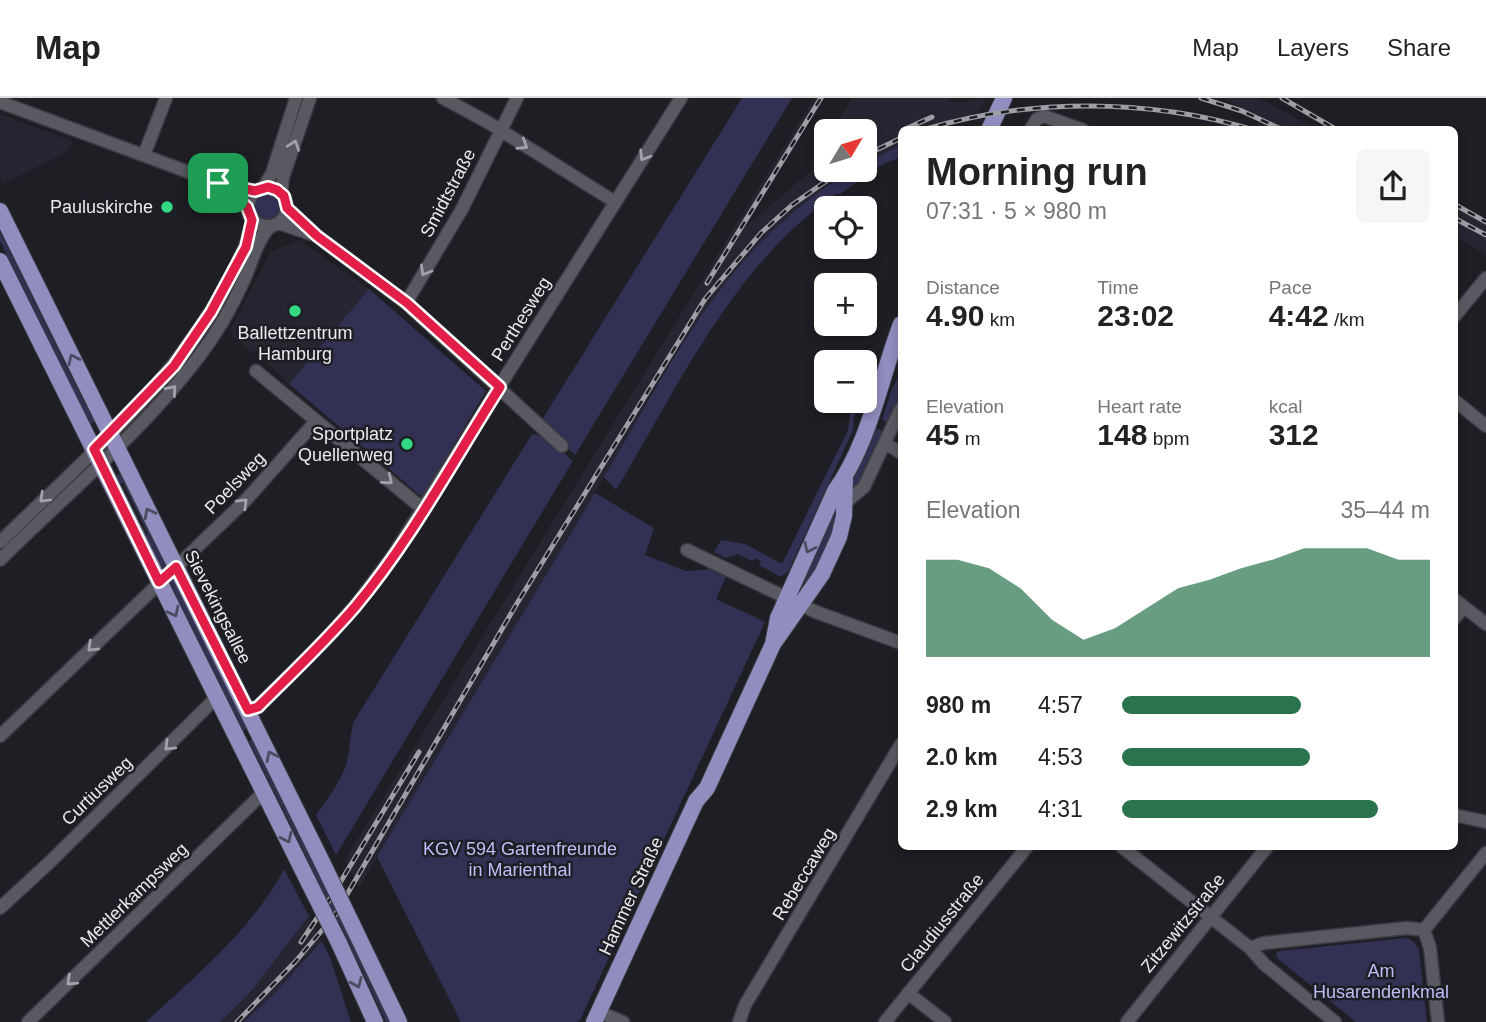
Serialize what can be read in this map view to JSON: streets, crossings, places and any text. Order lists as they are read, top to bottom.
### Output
{
  "streets": {
    "main road": ["Sievekingsallee", "Hammer Straße"],
    "street": [
      "Smidtstraße",
      "Perthesweg",
      "Poelsweg",
      "Curtiusweg",
      "Rebeccaweg",
      "Mettlerkampsweg",
      "Claudiusstraße",
      "Zitzewitzstraße"
    ]
  },
  "crossings": [
    ["Perthesweg", "Sievekingsallee"],
    ["Poelsweg", "Sievekingsallee"]
  ],
  "one_way": ["Smidtstraße", "Curtiusweg", "Mettlerkampsweg"],
  "parks": ["KGV 594 Gartenfreunde in Marienthal", "Am Husarendenkmal"],
  "places": ["Pauluskirche", "Ballettzentrum Hamburg", "Sportplatz Quellenweg"],
  "north": "top right",
  "page": {
    "header": "Map",
    "nav": ["Map", "Layers", "Share"],
    "map_buttons": ["+", "−"],
    "heading": ["Morning run", "07:31 · 5 × 980 m"],
    "stats": [
      ["Distance", "4.90 km"],
      ["Time", "23:02"],
      ["Pace", "4:42 /km"],
      ["Elevation", "45 m"],
      ["Heart rate", "148 bpm"],
      ["kcal", "312"]
    ],
    "chart": ["Elevation", "35–44 m"],
    "list": [
      {
        "name": "980 m",
        "note": "4:57"
      },
      {
        "name": "2.0 km",
        "note": "4:53"
      },
      {
        "name": "2.9 km",
        "note": "4:31"
      }
    ]
  }
}
